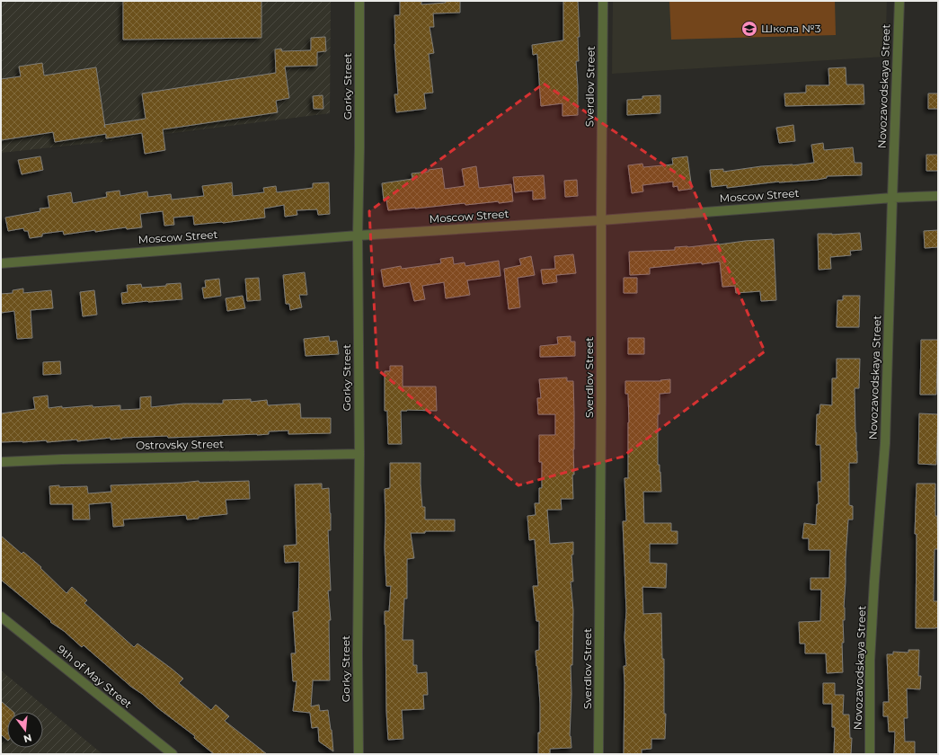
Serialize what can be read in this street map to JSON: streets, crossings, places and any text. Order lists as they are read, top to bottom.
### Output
{
  "streets": {
    "street": [
      "Gorky Street",
      "Sverdlov Street",
      "Novozavodskaya Street",
      "Moscow Street",
      "Ostrovsky Street",
      "9th of May Street"
    ]
  },
  "crossings": [
    ["Gorky Street", "Moscow Street"],
    ["Gorky Street", "Ostrovsky Street"],
    ["Sverdlov Street", "Moscow Street"],
    ["Novozavodskaya Street", "Moscow Street"]
  ],
  "places": {
    "school or university": ["Школа №3"]
  },
  "north": "bottom"
}
